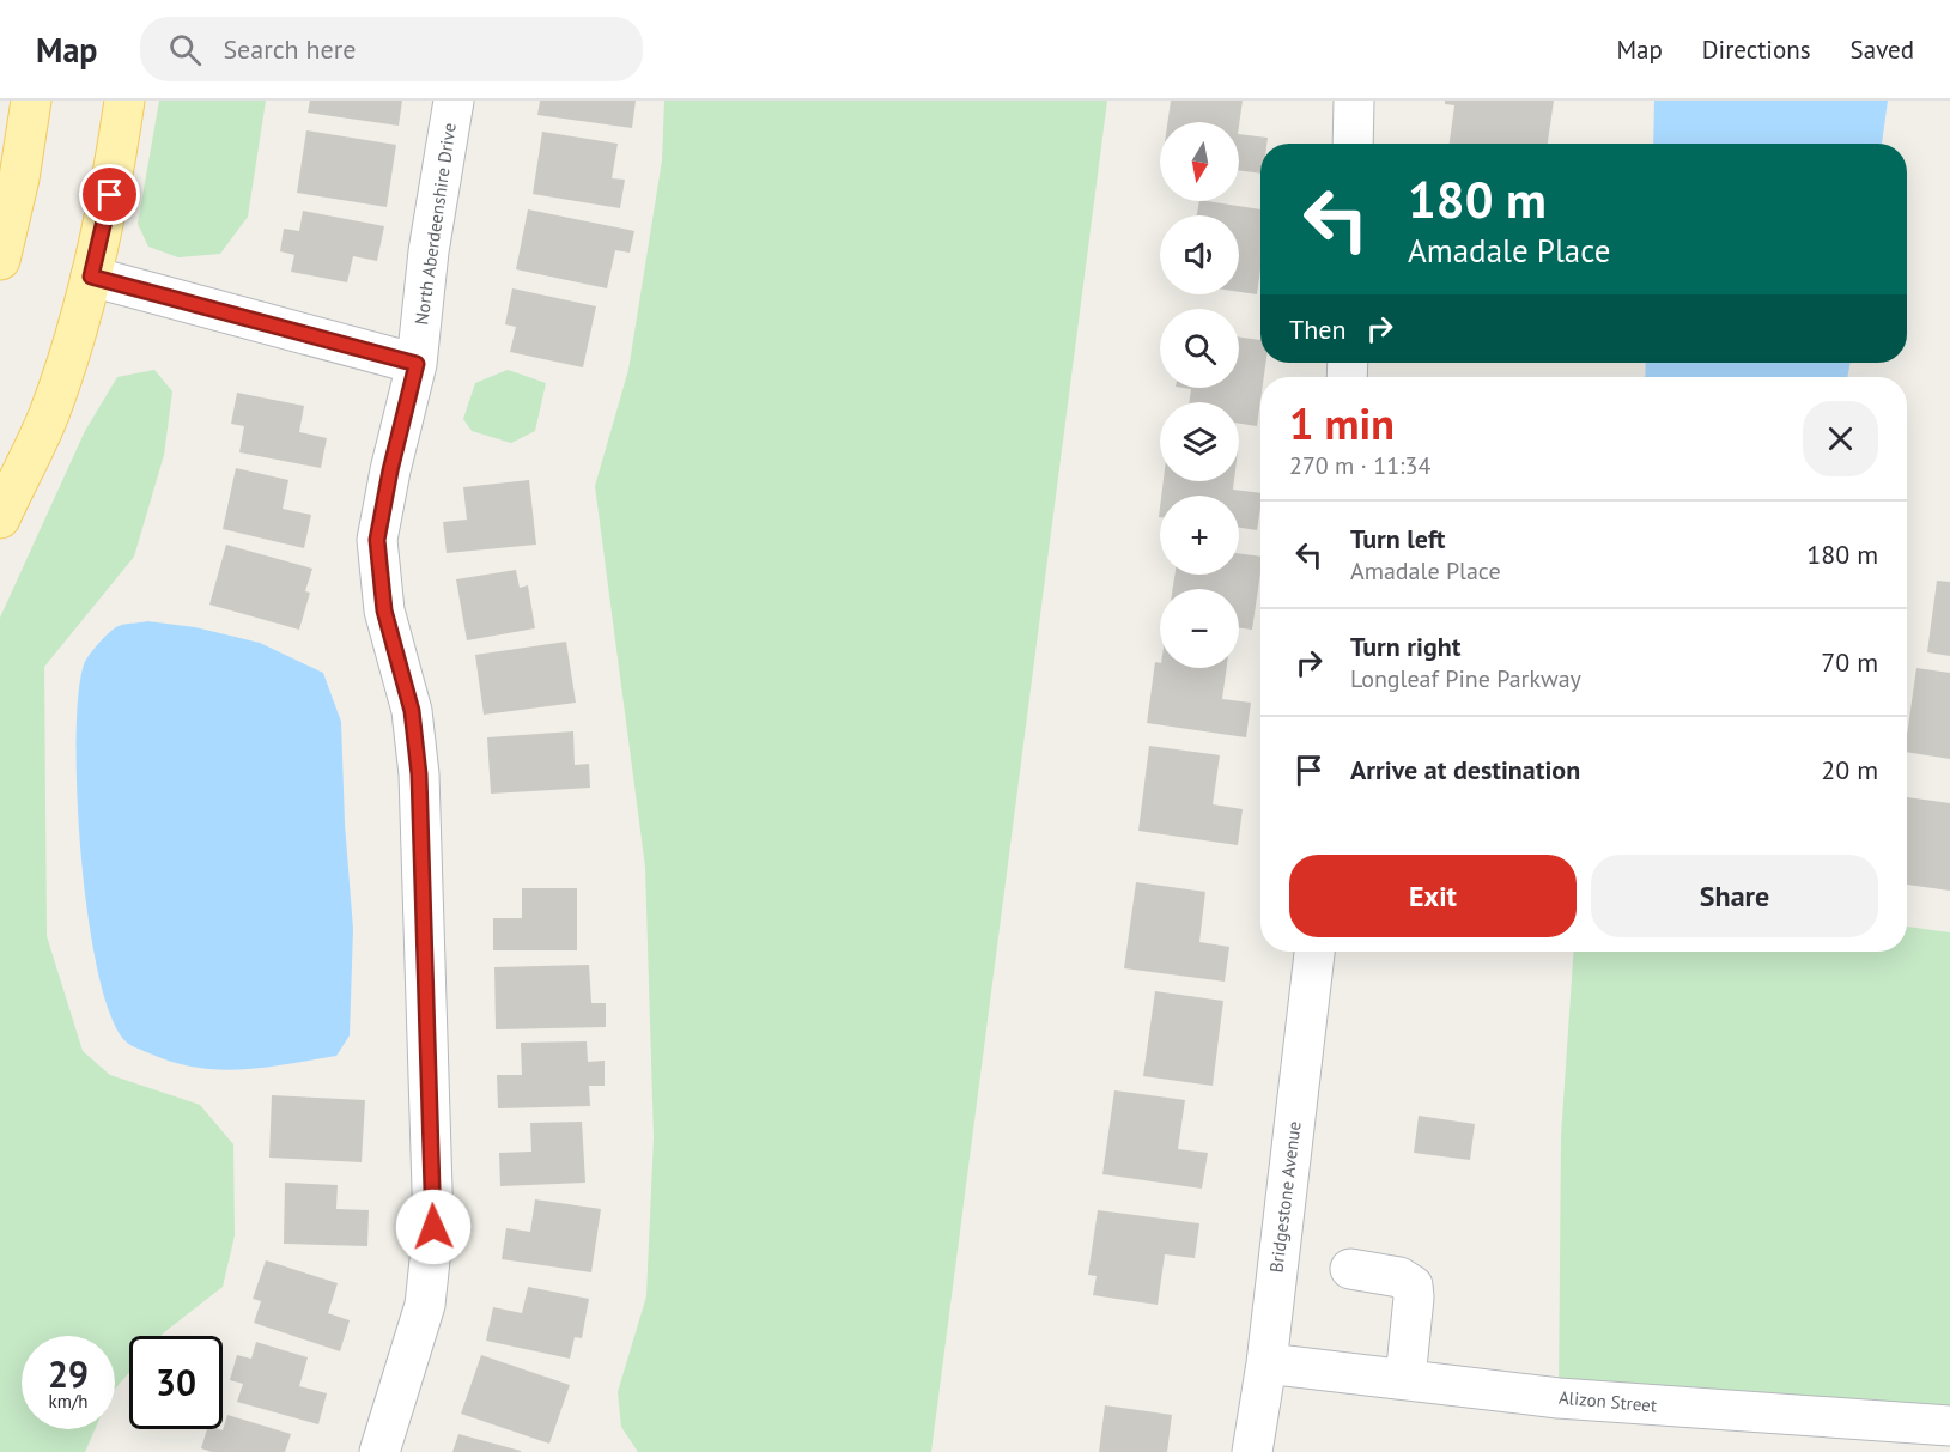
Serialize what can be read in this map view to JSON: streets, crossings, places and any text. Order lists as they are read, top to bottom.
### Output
{
  "streets": {
    "street": ["North Aberdeenshire Drive", "Bridgestone Avenue", "Alizon Street"]
  },
  "crossings": [
    ["Bridgestone Avenue", "Alizon Street"]
  ],
  "north": "bottom",
  "page": {
    "header": "Map",
    "search": "Search here",
    "nav": ["Map", "Directions", "Saved"],
    "map_buttons": ["+", "−"],
    "turn": ["180 m", "Amadale Place"],
    "then": "Then",
    "heading": ["1 min", "270 m · 11:34"],
    "list": [
      {
        "name": "Turn left",
        "note": "Amadale Place",
        "value": "180 m"
      },
      {
        "name": "Turn right",
        "note": "Longleaf Pine Parkway",
        "value": "70 m"
      },
      {
        "name": "Arrive at destination",
        "value": "20 m"
      }
    ],
    "buttons": ["Exit", "Share"],
    "speed": "29 km/h",
    "limit": "30"
  }
}
